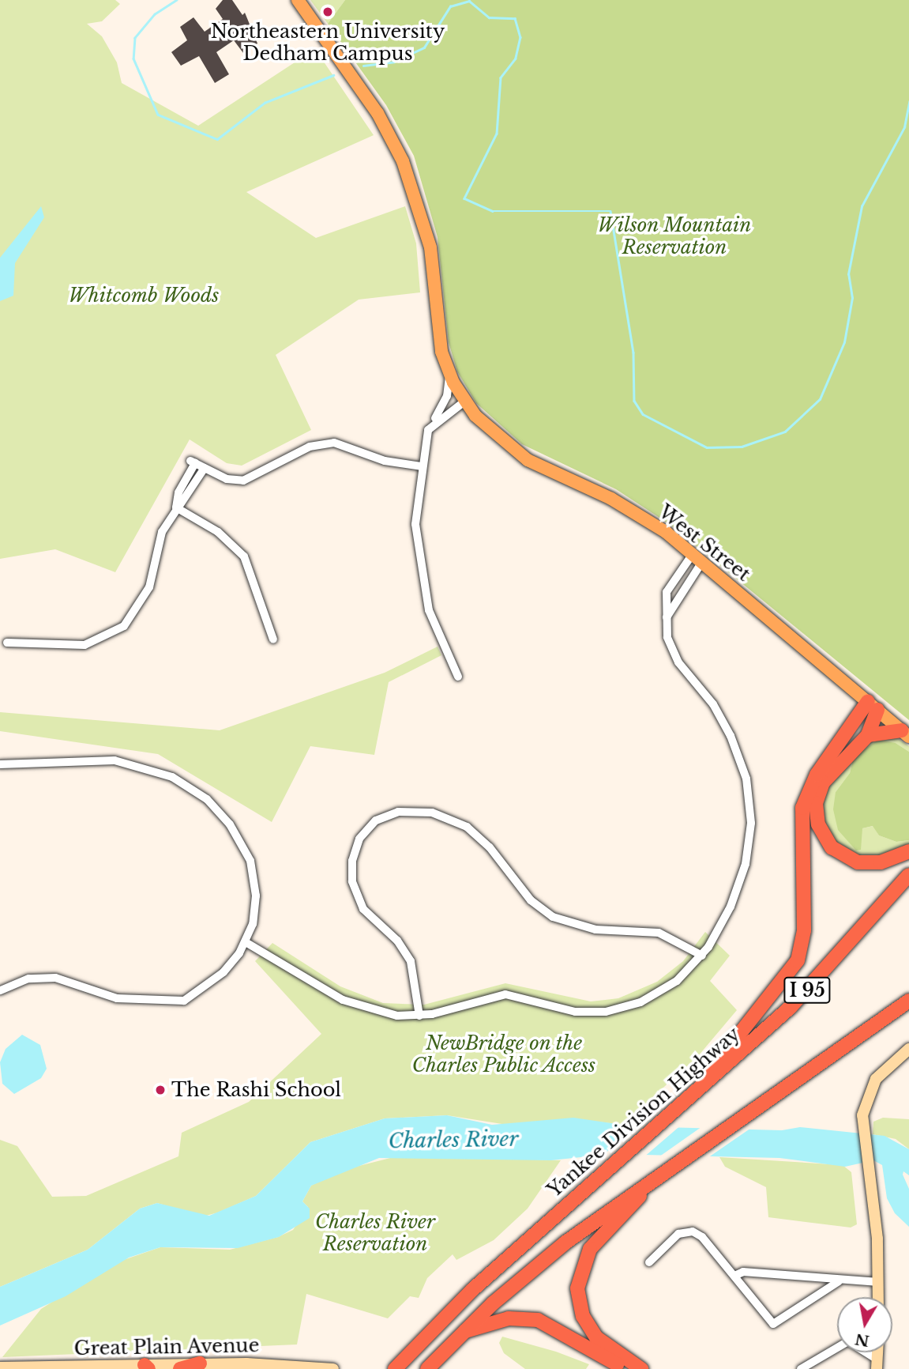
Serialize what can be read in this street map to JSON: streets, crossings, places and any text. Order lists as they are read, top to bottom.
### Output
{
  "streets": {
    "highway": ["I 95", "Yankee Division Highway"],
    "main road": ["West Street", "Great Plain Avenue"]
  },
  "water": ["Charles River"],
  "parks": [
    "Wilson Mountain Reservation",
    "Whitcomb Woods",
    "NewBridge on the Charles Public Access",
    "Charles River Reservation"
  ],
  "places": ["Northeastern University Dedham Campus", "The Rashi School"],
  "north": "bottom"
}
